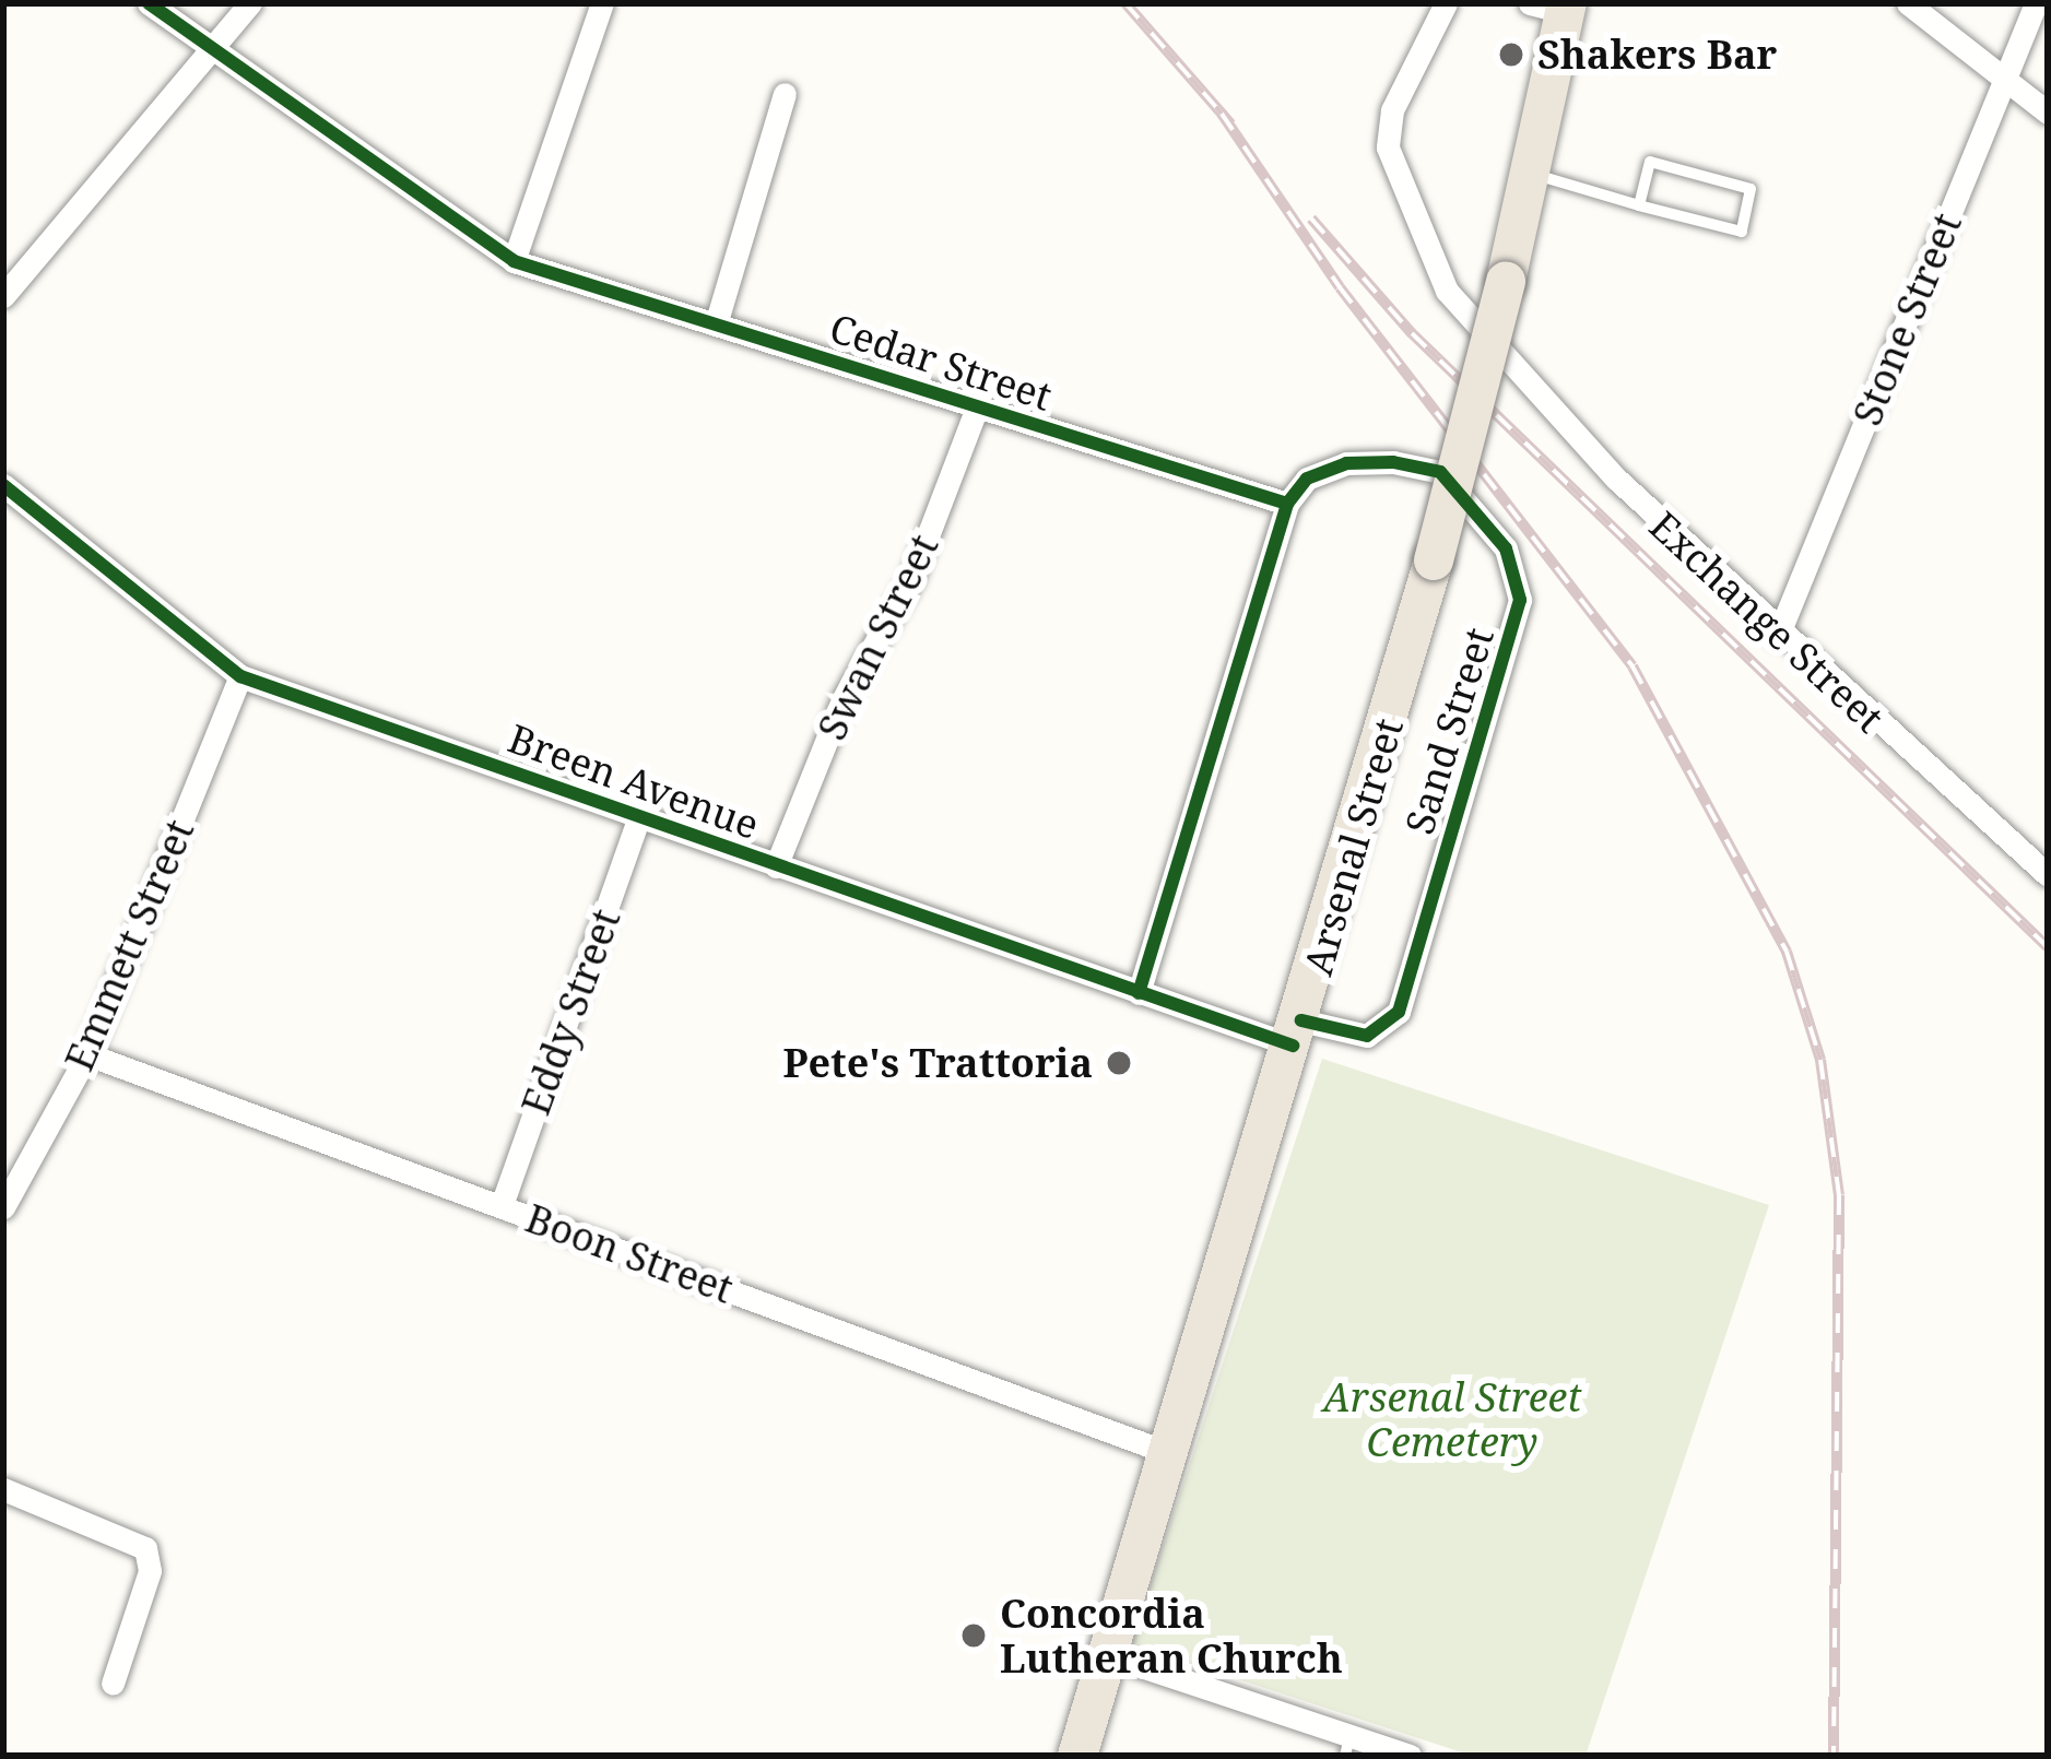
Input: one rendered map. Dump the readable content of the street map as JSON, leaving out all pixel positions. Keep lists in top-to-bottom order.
{
  "streets": {
    "highway": ["Arsenal Street"],
    "street": [
      "Stone Street",
      "Cedar Street",
      "Exchange Street",
      "Swan Street",
      "Sand Street",
      "Breen Avenue",
      "Emmett Street",
      "Eddy Street",
      "Boon Street"
    ]
  },
  "crossings": [
    ["Stone Street", "Exchange Street"],
    ["Cedar Street", "Swan Street"],
    ["Cedar Street", "Sand Street"],
    ["Swan Street", "Breen Avenue"],
    ["Sand Street", "Breen Avenue"],
    ["Sand Street", "Arsenal Street"],
    ["Breen Avenue", "Arsenal Street"],
    ["Breen Avenue", "Emmett Street"],
    ["Breen Avenue", "Eddy Street"],
    ["Arsenal Street", "Boon Street"],
    ["Emmett Street", "Boon Street"],
    ["Eddy Street", "Boon Street"]
  ],
  "parks": ["Arsenal Street Cemetery"],
  "places": ["Shakers Bar", "Pete's Trattoria", "Concordia Lutheran Church"]
}
